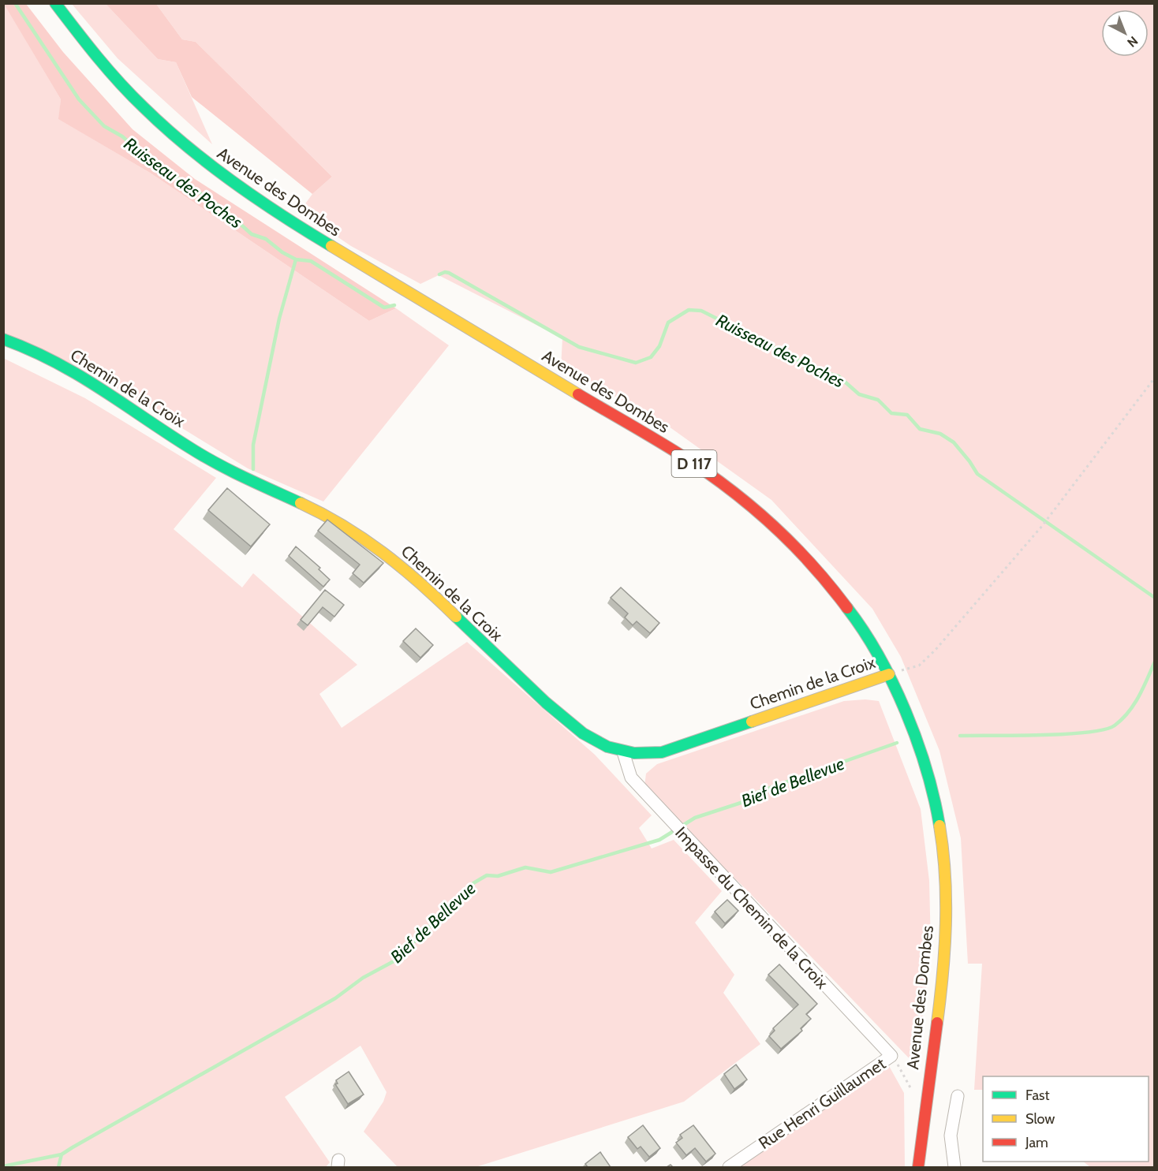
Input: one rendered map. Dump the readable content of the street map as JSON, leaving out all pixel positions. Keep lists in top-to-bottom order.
{
  "streets": {
    "main road": ["Avenue des Dombes", "Chemin de la Croix", "D 117"],
    "street": ["Impasse du Chemin de la Croix", "Rue Henri Guillaumet"]
  },
  "crossings": [
    ["Avenue des Dombes", "Chemin de la Croix"],
    ["Chemin de la Croix", "Impasse du Chemin de la Croix"],
    ["Impasse du Chemin de la Croix", "Rue Henri Guillaumet"]
  ],
  "water": ["Ruisseau des Poches", "Bief de Bellevue"],
  "legend": ["Fast", "Slow", "Jam"],
  "north": "bottom right"
}
